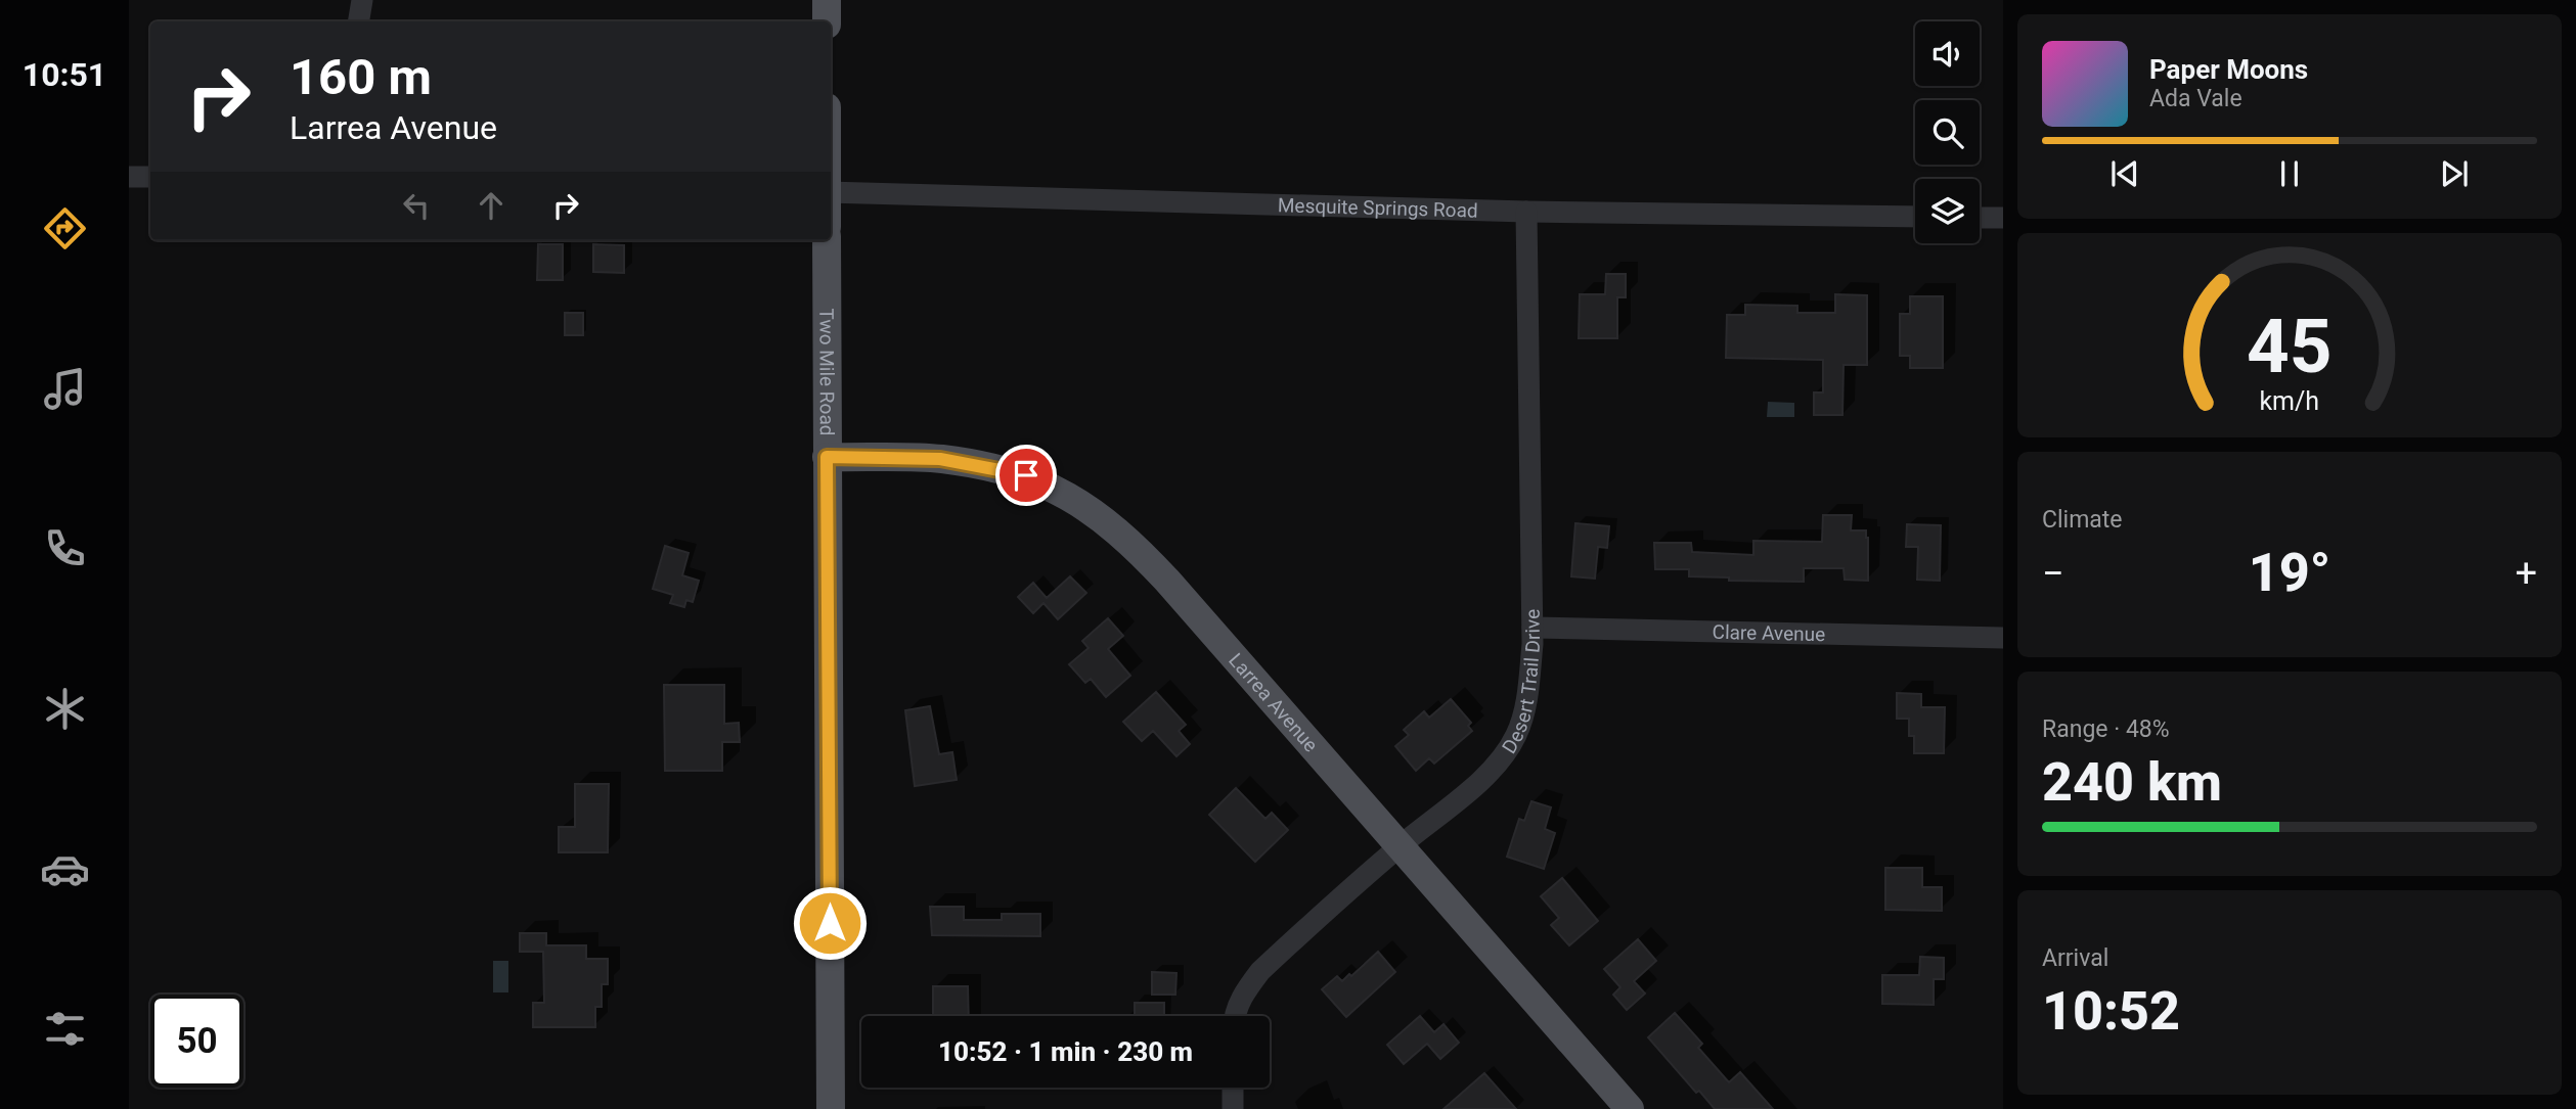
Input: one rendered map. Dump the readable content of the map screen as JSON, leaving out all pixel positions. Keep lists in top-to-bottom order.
{
  "streets": {
    "main road": ["Two Mile Road", "Larrea Avenue"],
    "street": ["Mesquite Springs Road", "Clare Avenue", "Desert Trail Drive"]
  },
  "crossings": [
    ["Mesquite Springs Road", "Desert Trail Drive"],
    ["Two Mile Road", "Larrea Avenue"],
    ["Clare Avenue", "Desert Trail Drive"],
    ["Desert Trail Drive", "Larrea Avenue"]
  ],
  "page": {
    "tabs": "10:51",
    "turn": ["160 m", "Larrea Avenue"],
    "song": ["Paper Moons", "Ada Vale"],
    "tile": [
      "Climate",
      ["Range · 48%", "240 km"],
      ["Arrival", "10:52"]
    ],
    "heat": ["−", "19°", "+"],
    "limit": "50",
    "trip": "10:52 · 1 min · 230 m",
    "gauge": ["45", "km/h"]
  }
}
